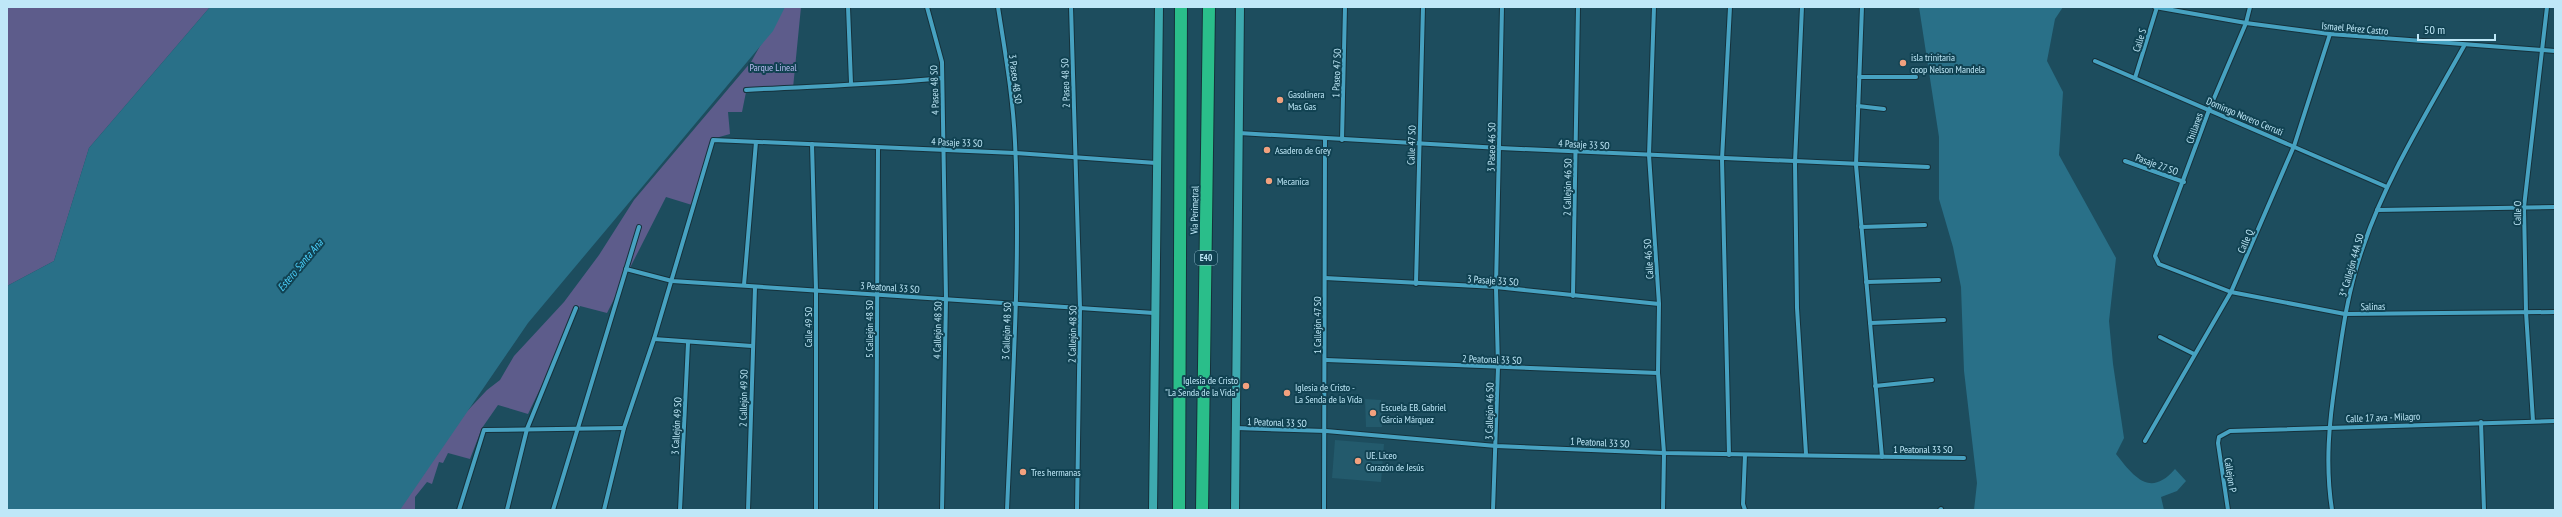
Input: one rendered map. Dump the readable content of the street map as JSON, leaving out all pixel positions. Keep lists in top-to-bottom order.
{
  "streets": {
    "highway": ["Vía Perimetral", "E40"],
    "street": [
      "Ismael Pérez Castro",
      "Calle S",
      "1 Paseo 47 SO",
      "3 Paseo 48 SO",
      "2 Paseo 48 SO",
      "4 Paseo 48 SO",
      "Domingo Norero Cerruti",
      "Chillanes",
      "4 Pasaje 33 SO",
      "Calle 47 SO",
      "3 Paseo 46 SO",
      "Pasaje 27 SO",
      "2 Callejón 46 SO",
      "Calle O",
      "Calle Q",
      "Calle 46 SO",
      "3° Callejón 44A SO",
      "3 Pasaje 33 SO",
      "3 Peatonal 33 SO",
      "Salinas",
      "1 Callejón 47 SO",
      "Calle 49 SO",
      "5 Callejón 48 SO",
      "4 Callejón 48 SO",
      "3 Callejón 48 SO",
      "2 Callejón 48 SO",
      "2 Peatonal 33 SO",
      "2 Callejón 49 SO",
      "3 Callejón 46 SO",
      "Calle 17 ava - Milagro",
      "1 Peatonal 33 SO",
      "3 Callejón 49 SO",
      "Callejon P"
    ]
  },
  "crossings": [
    ["Ismael Pérez Castro", "Calle S"],
    ["Ismael Pérez Castro", "Chillanes"],
    ["Ismael Pérez Castro", "Calle O"],
    ["Ismael Pérez Castro", "Calle Q"],
    ["Ismael Pérez Castro", "3° Callejón 44A SO"],
    ["Calle S", "Domingo Norero Cerruti"],
    ["1 Paseo 47 SO", "4 Pasaje 33 SO"],
    ["3 Paseo 48 SO", "4 Pasaje 33 SO"],
    ["3 Paseo 48 SO", "3 Callejón 48 SO"],
    ["2 Paseo 48 SO", "4 Pasaje 33 SO"],
    ["2 Paseo 48 SO", "2 Callejón 48 SO"],
    ["4 Paseo 48 SO", "4 Pasaje 33 SO"],
    ["4 Paseo 48 SO", "4 Callejón 48 SO"],
    ["Domingo Norero Cerruti", "Chillanes"],
    ["Domingo Norero Cerruti", "Calle Q"],
    ["Domingo Norero Cerruti", "3° Callejón 44A SO"],
    ["Chillanes", "Pasaje 27 SO"],
    ["Chillanes", "Salinas"],
    ["4 Pasaje 33 SO", "Calle 47 SO"],
    ["4 Pasaje 33 SO", "3 Paseo 46 SO"],
    ["4 Pasaje 33 SO", "2 Callejón 46 SO"],
    ["4 Pasaje 33 SO", "Calle 46 SO"],
    ["4 Pasaje 33 SO", "3 Peatonal 33 SO"],
    ["4 Pasaje 33 SO", "1 Callejón 47 SO"],
    ["4 Pasaje 33 SO", "Calle 49 SO"],
    ["4 Pasaje 33 SO", "5 Callejón 48 SO"],
    ["4 Pasaje 33 SO", "4 Callejón 48 SO"],
    ["4 Pasaje 33 SO", "3 Callejón 48 SO"],
    ["4 Pasaje 33 SO", "2 Callejón 48 SO"],
    ["Calle 47 SO", "3 Pasaje 33 SO"],
    ["3 Paseo 46 SO", "3 Pasaje 33 SO"],
    ["3 Paseo 46 SO", "3 Callejón 46 SO"],
    ["2 Callejón 46 SO", "3 Pasaje 33 SO"],
    ["Calle O", "Salinas"],
    ["Calle O", "Calle 17 ava - Milagro"],
    ["Calle Q", "Salinas"],
    ["Calle 46 SO", "3 Pasaje 33 SO"],
    ["Calle 46 SO", "2 Peatonal 33 SO"],
    ["Calle 46 SO", "1 Peatonal 33 SO"],
    ["3° Callejón 44A SO", "Salinas"],
    ["3° Callejón 44A SO", "Calle 17 ava - Milagro"],
    ["3 Pasaje 33 SO", "1 Callejón 47 SO"],
    ["3 Pasaje 33 SO", "3 Callejón 46 SO"],
    ["3 Peatonal 33 SO", "Calle 49 SO"],
    ["3 Peatonal 33 SO", "5 Callejón 48 SO"],
    ["3 Peatonal 33 SO", "4 Callejón 48 SO"],
    ["3 Peatonal 33 SO", "3 Callejón 48 SO"],
    ["3 Peatonal 33 SO", "2 Callejón 48 SO"],
    ["3 Peatonal 33 SO", "2 Callejón 49 SO"],
    ["1 Callejón 47 SO", "2 Peatonal 33 SO"],
    ["1 Callejón 47 SO", "1 Peatonal 33 SO"],
    ["2 Peatonal 33 SO", "3 Callejón 46 SO"],
    ["3 Callejón 46 SO", "1 Peatonal 33 SO"],
    ["Calle 17 ava - Milagro", "Callejon P"]
  ],
  "water": ["Estero Santa Ana"],
  "parks": ["Parque Lineal"],
  "places": [
    "isla trinitaria coop Nelson Mandela",
    "Gasolinera Mas Gas",
    "Asadero de Grey",
    "Mecanica",
    "Iglesia de Cristo \"La Senda de la Vida\"",
    "Iglesia de Cristo - La Senda de la Vida",
    "Escuela EB. Gabriel Gárcia Márquez",
    "UE. Liceo Corazón de Jesús",
    "Tres hermanas"
  ],
  "scale_bar": "50 m"
}
